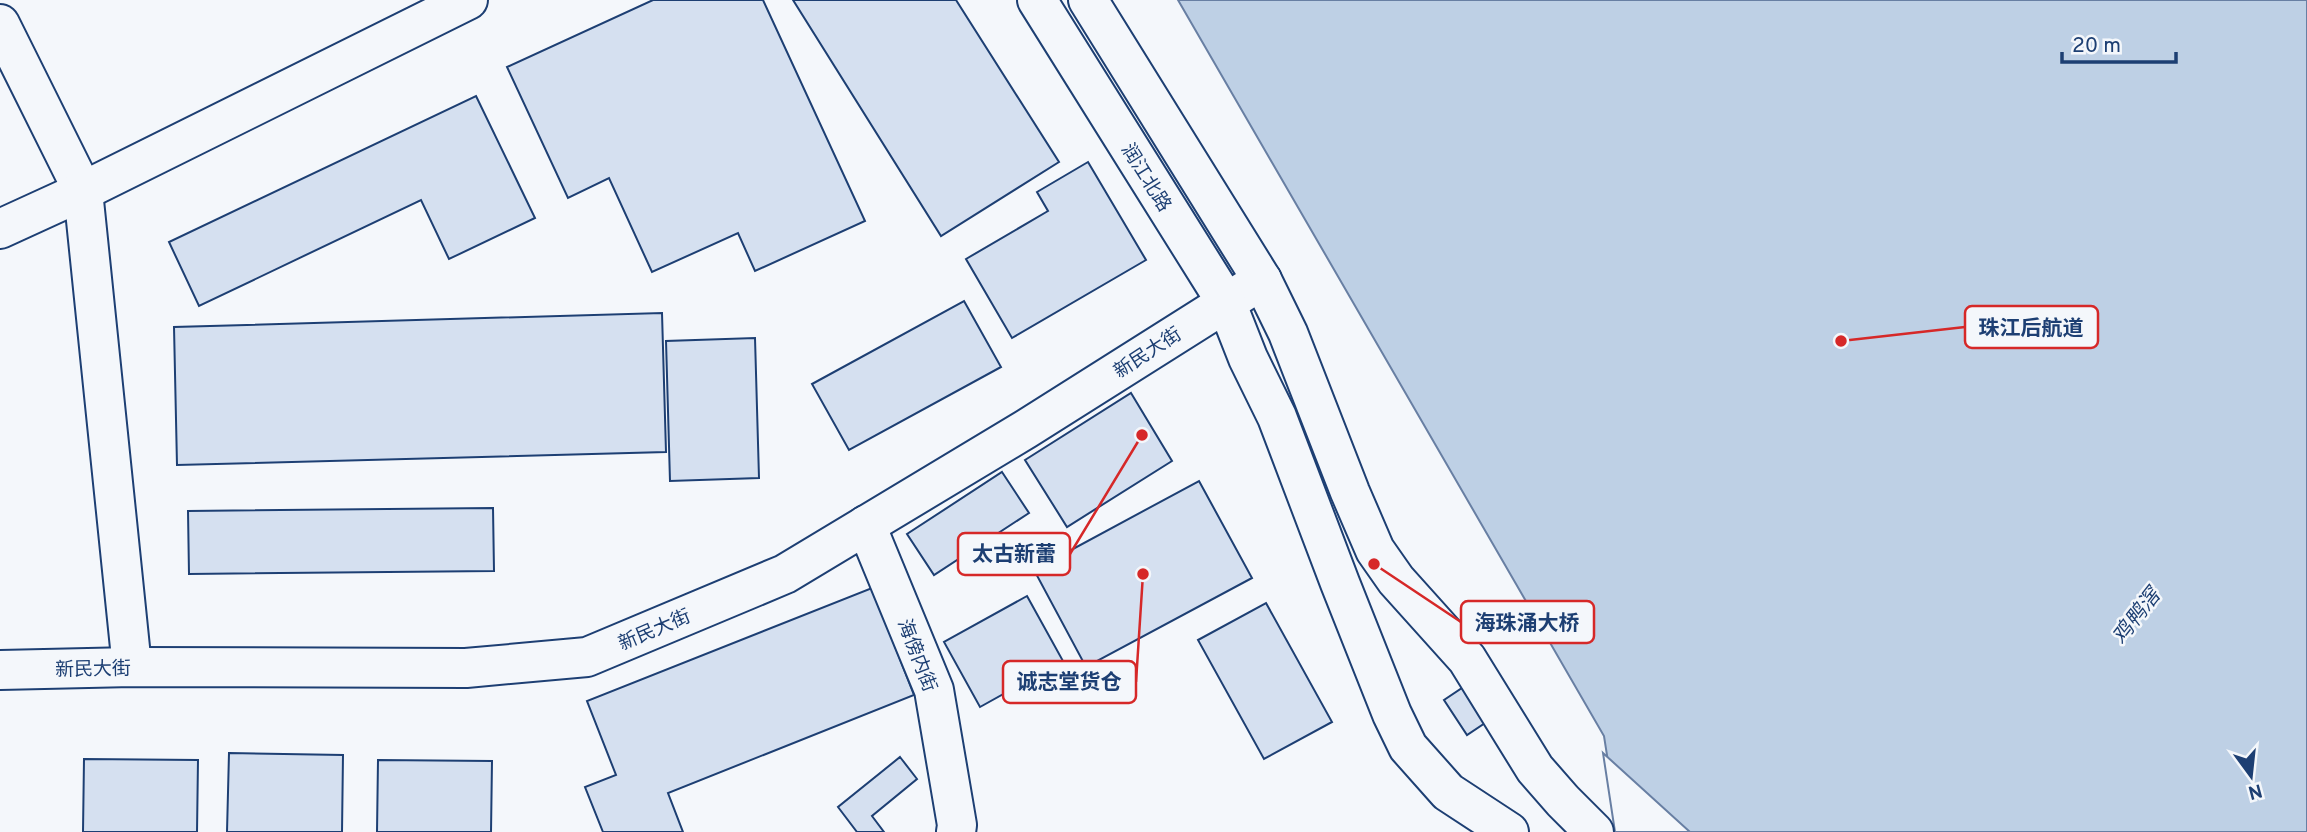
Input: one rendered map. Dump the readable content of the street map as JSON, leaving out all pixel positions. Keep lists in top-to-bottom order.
{
  "streets": {
    "street": ["润江北路", "新民大街", "海傍内街"]
  },
  "crossings": [
    ["润江北路", "新民大街"],
    ["新民大街", "海傍内街"]
  ],
  "water": ["鸡鸭滘"],
  "places": [
    "珠江后航道",
    "太古新蕾",
    "海珠涌大桥",
    "诚志堂货仓"
  ],
  "scale_bar": "20 m",
  "north": "bottom"
}
